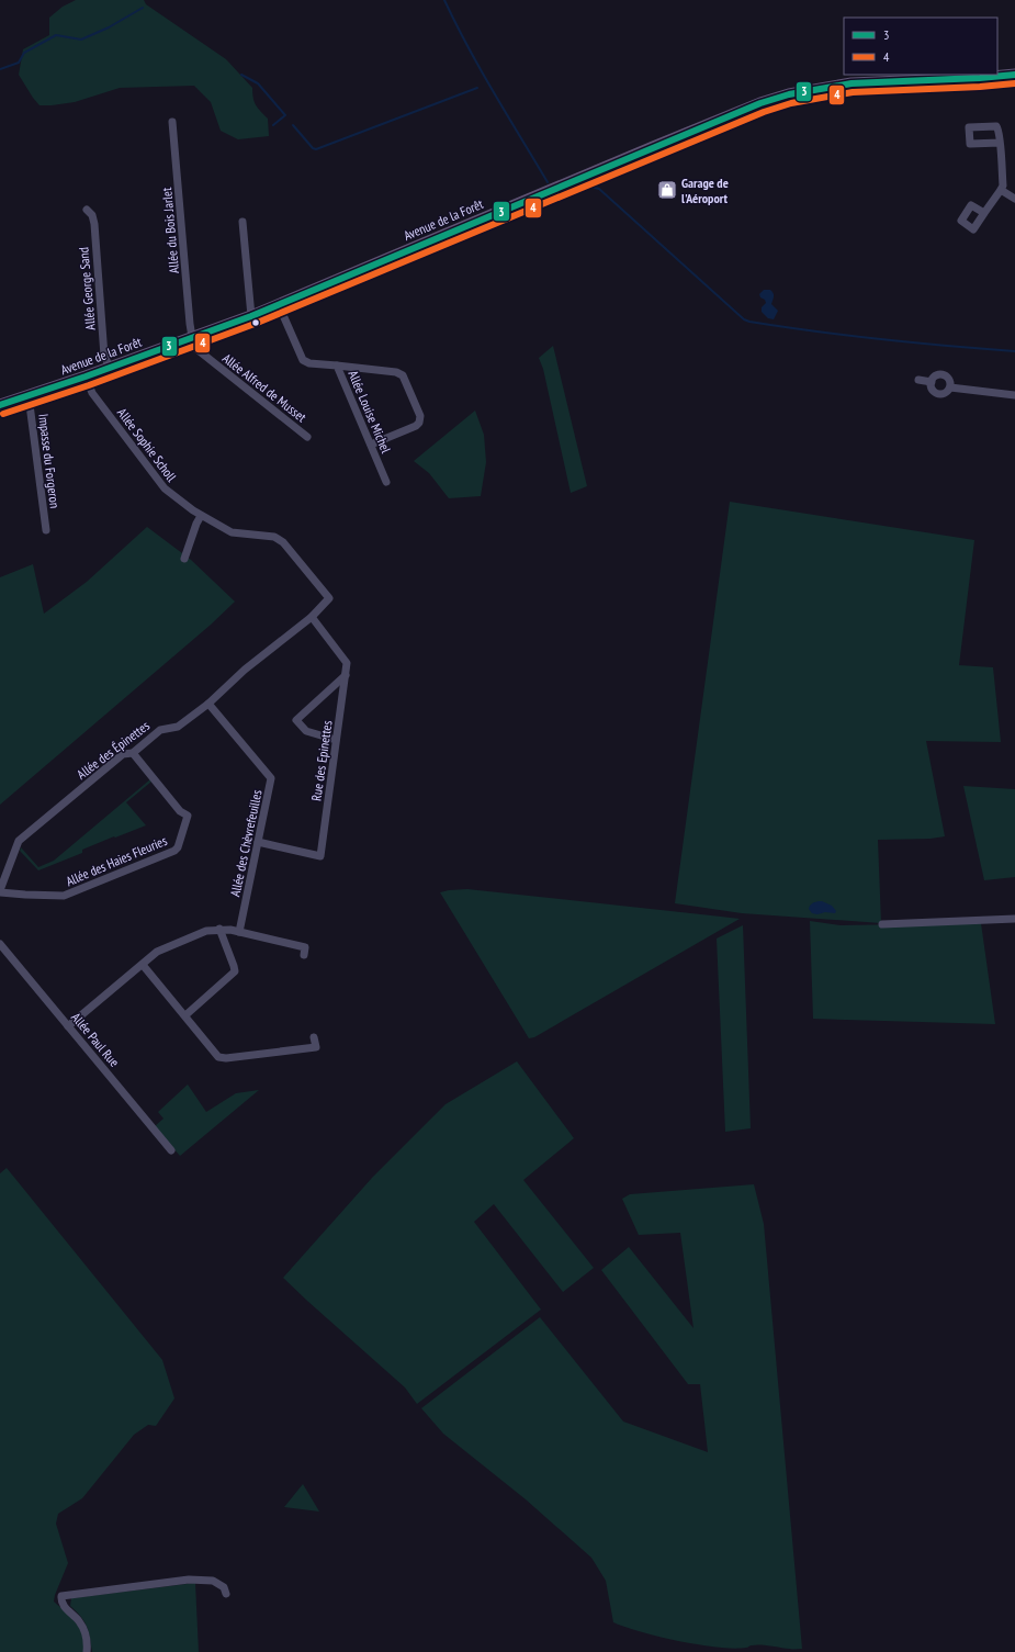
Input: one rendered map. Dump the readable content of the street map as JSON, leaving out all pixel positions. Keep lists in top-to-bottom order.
{
  "streets": {
    "main road": ["Avenue de la Forêt"],
    "street": [
      "Allée du Bois Jarlet",
      "Allée George Sand",
      "Allée Alfred de Musset",
      "Allée Louise Michel",
      "Allée Sophie Scholl",
      "Impasse du Forgeron",
      "Allée des Épinettes",
      "Rue des Epinettes",
      "Allée des Chèvrefeuilles",
      "Allée des Haies Fleuries",
      "Allée Paul Rue"
    ]
  },
  "crossings": [
    ["Avenue de la Forêt", "Allée du Bois Jarlet"],
    ["Avenue de la Forêt", "Allée George Sand"],
    ["Avenue de la Forêt", "Allée Alfred de Musset"],
    ["Avenue de la Forêt", "Allée Louise Michel"],
    ["Avenue de la Forêt", "Allée Sophie Scholl"],
    ["Avenue de la Forêt", "Impasse du Forgeron"],
    ["Allée du Bois Jarlet", "Allée Alfred de Musset"],
    ["Allée Sophie Scholl", "Allée des Épinettes"],
    ["Allée Sophie Scholl", "Rue des Epinettes"],
    ["Allée des Épinettes", "Rue des Epinettes"],
    ["Allée des Épinettes", "Allée des Chèvrefeuilles"],
    ["Allée des Épinettes", "Allée des Haies Fleuries"],
    ["Rue des Epinettes", "Allée des Chèvrefeuilles"]
  ],
  "places": {
    "shop": ["Garage de l'Aéroport"]
  },
  "lines": ["transit line 3", "transit line 4"],
  "legend": ["3", "4"]
}
